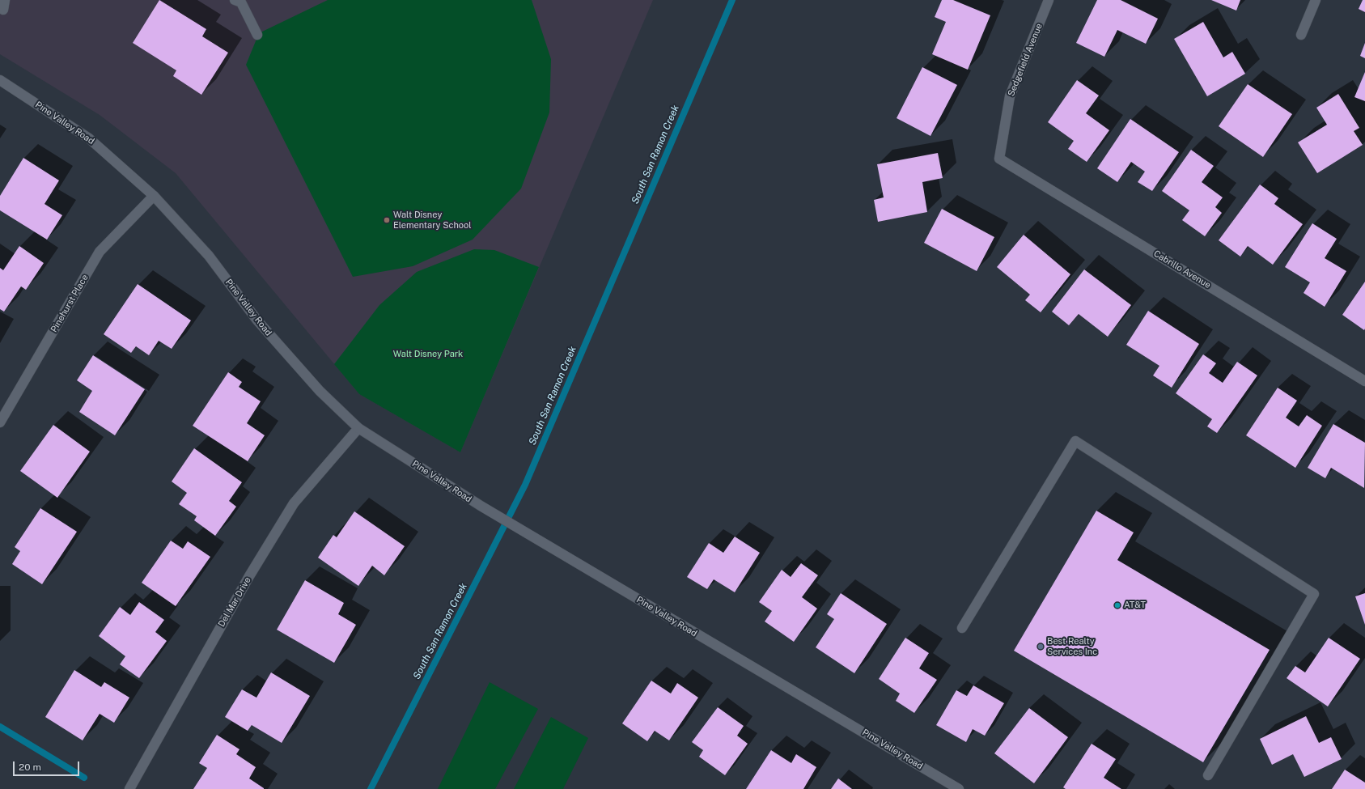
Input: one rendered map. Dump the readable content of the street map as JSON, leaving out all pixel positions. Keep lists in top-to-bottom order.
{
  "streets": {
    "street": [
      "Sedgefield Avenue",
      "Pine Valley Road",
      "Cabrillo Avenue",
      "Pinehurst Place",
      "Del Mar Drive"
    ]
  },
  "crossings": [
    ["Sedgefield Avenue", "Cabrillo Avenue"],
    ["Pine Valley Road", "Pinehurst Place"],
    ["Pine Valley Road", "Del Mar Drive"]
  ],
  "water": ["South San Ramon Creek"],
  "parks": ["Walt Disney Park"],
  "places": ["Walt Disney Elementary School", "AT&T", "Best Realty Services Inc"],
  "scale_bar": "20 m"
}
